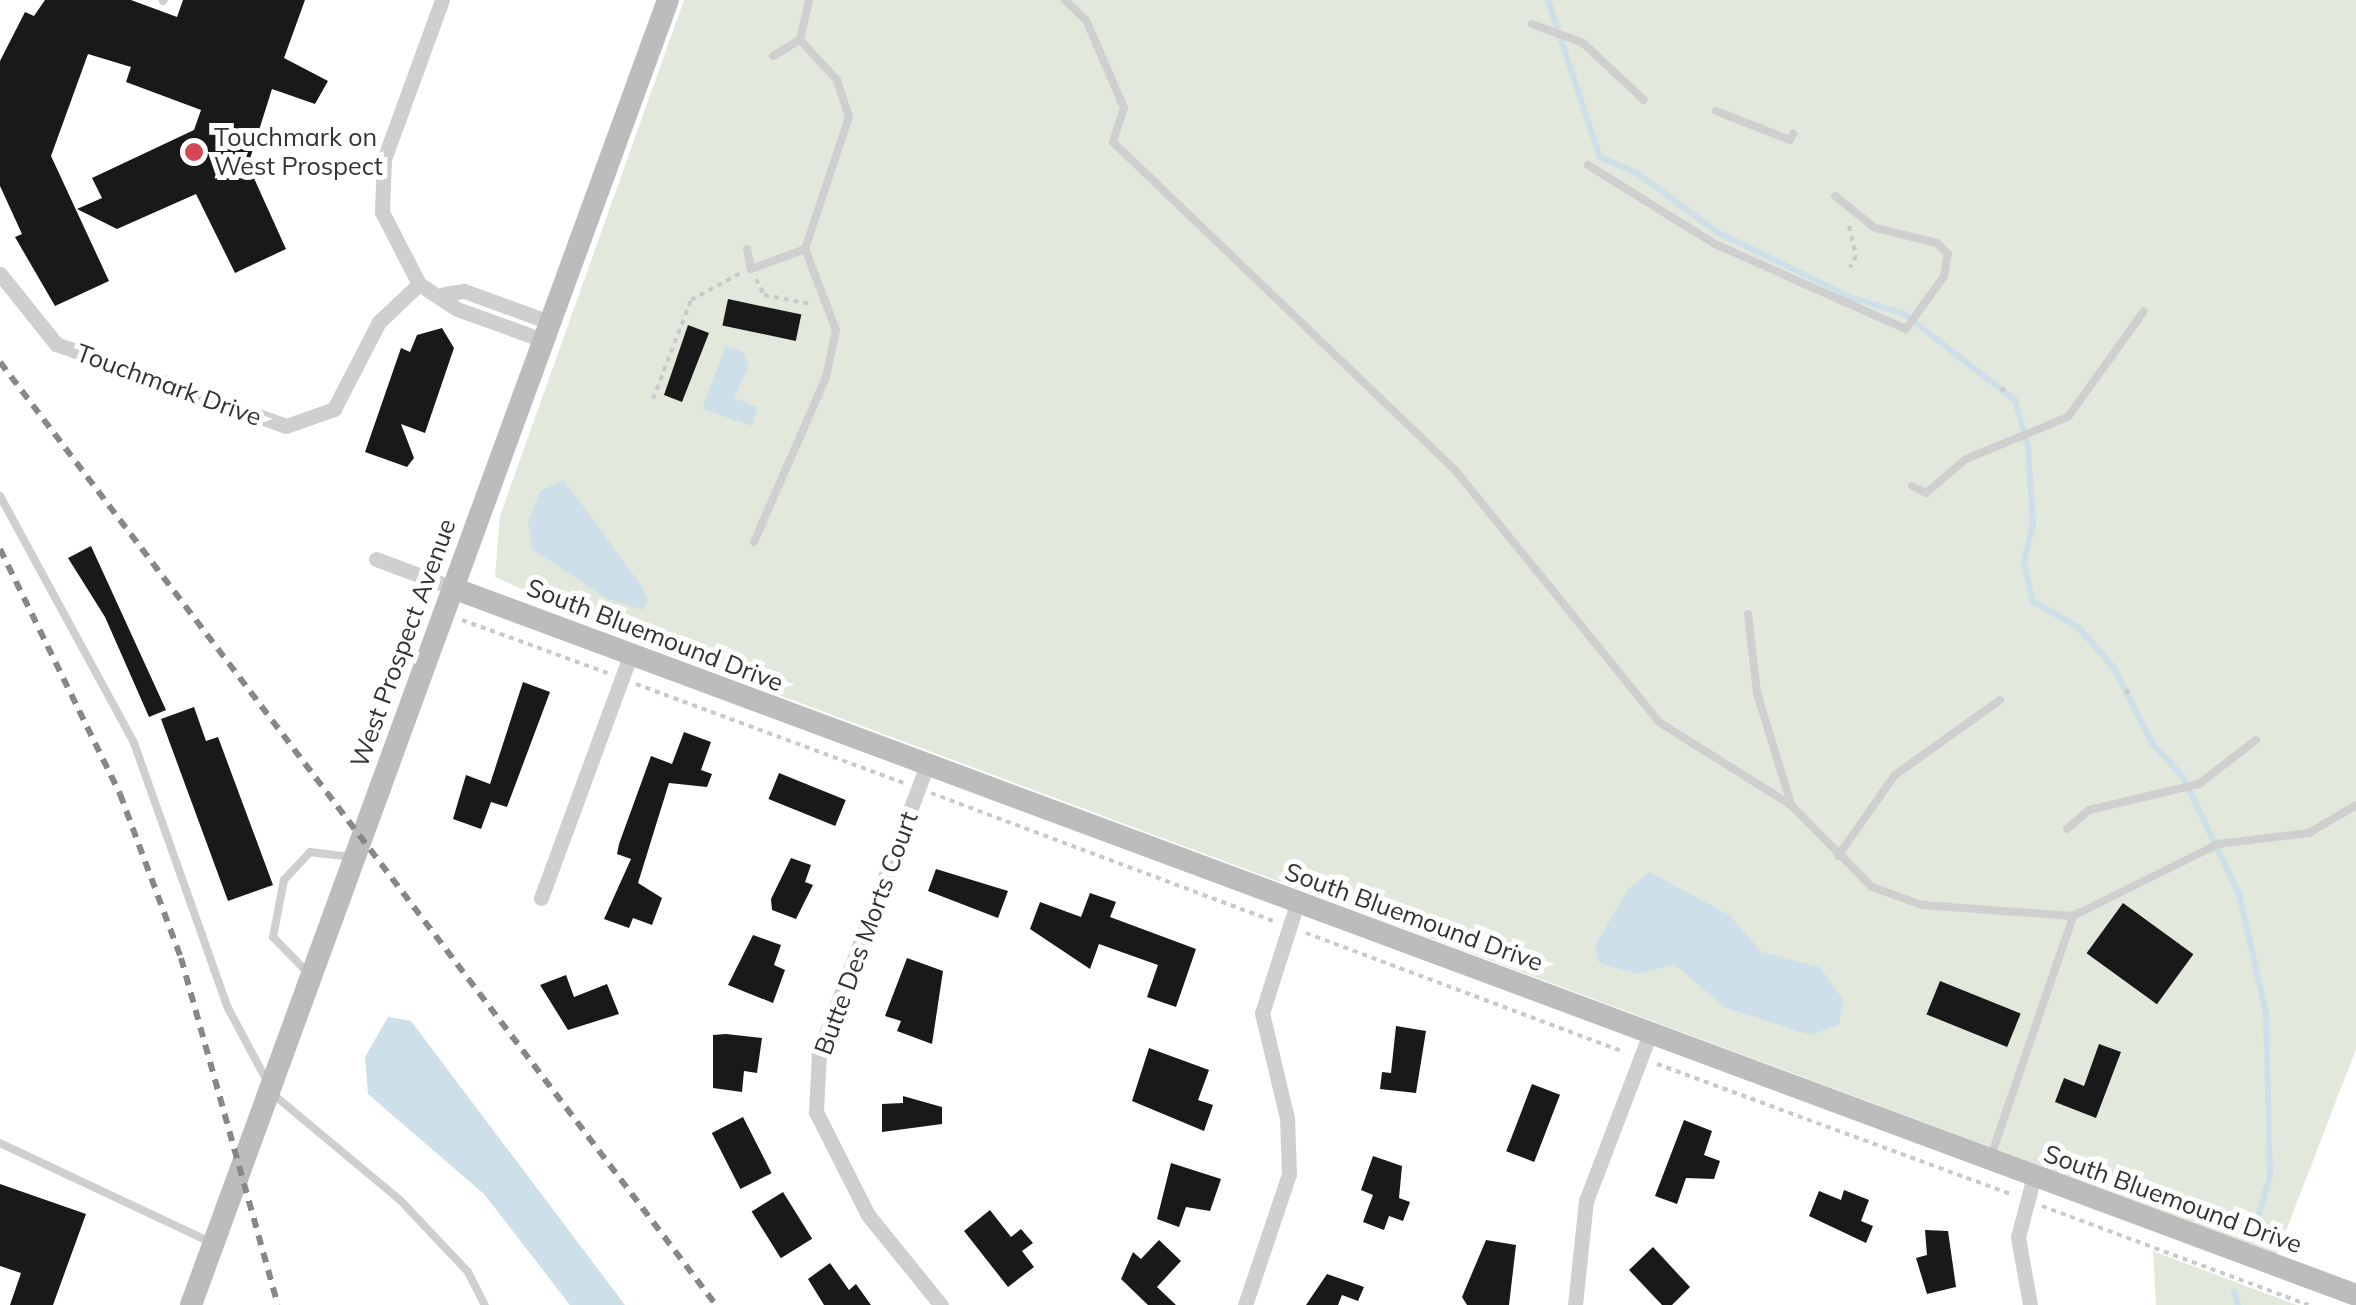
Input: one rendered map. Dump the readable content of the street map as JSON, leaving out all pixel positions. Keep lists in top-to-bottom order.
{
  "streets": {
    "main road": ["South Bluemound Drive", "West Prospect Avenue"],
    "street": ["Touchmark Drive", "Butte Des Morts Court"]
  },
  "crossings": [
    ["South Bluemound Drive", "West Prospect Avenue"],
    ["South Bluemound Drive", "Butte Des Morts Court"]
  ],
  "places": ["Touchmark on West Prospect"]
}
